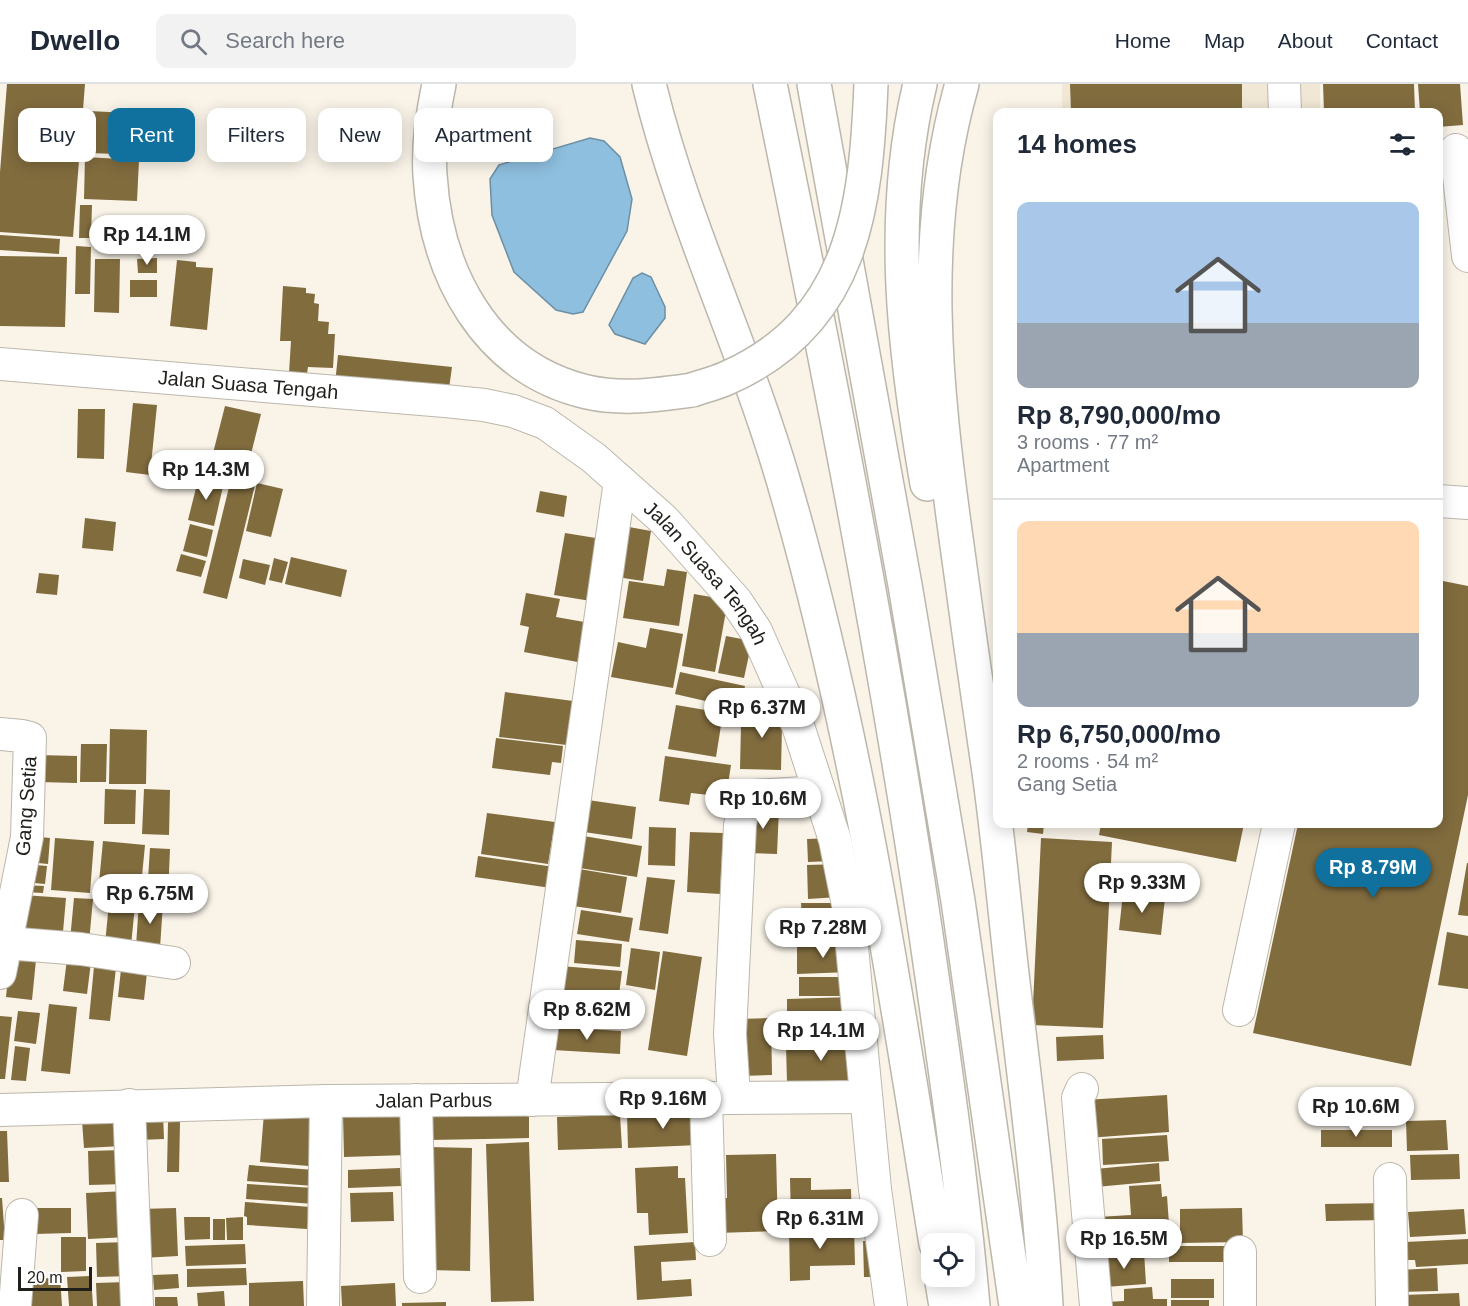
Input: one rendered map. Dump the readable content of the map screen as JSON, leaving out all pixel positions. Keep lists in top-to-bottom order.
{
  "streets": {
    "street": ["Jalan Suasa Tengah", "Gang Setia", "Jalan Parbus"]
  },
  "crossings": [
    ["Jalan Suasa Tengah", "Jalan Parbus"]
  ],
  "scale_bar": "20 m",
  "page": {
    "header": "Dwello",
    "search": "Search here",
    "nav": [
      "Home",
      "Map",
      "About",
      "Contact"
    ],
    "chip": [
      "Buy",
      "Rent",
      "Filters",
      "New",
      "Apartment"
    ],
    "heading": "14 homes",
    "list": [
      {
        "name": "Rp 8,790,000/mo",
        "note": "3 rooms · 77 m² · Apartment"
      },
      {
        "name": "Rp 6,750,000/mo",
        "note": "2 rooms · 54 m² · Gang Setia"
      }
    ],
    "price": [
      "Rp 14.1M",
      "Rp 14.3M",
      "Rp 6.37M",
      "Rp 10.6M",
      "Rp 8.79M",
      "Rp 9.33M",
      "Rp 6.75M",
      "Rp 7.28M",
      "Rp 8.62M",
      "Rp 14.1M",
      "Rp 9.16M",
      "Rp 10.6M",
      "Rp 6.31M",
      "Rp 16.5M"
    ],
    "scale": "20 m"
  }
}
